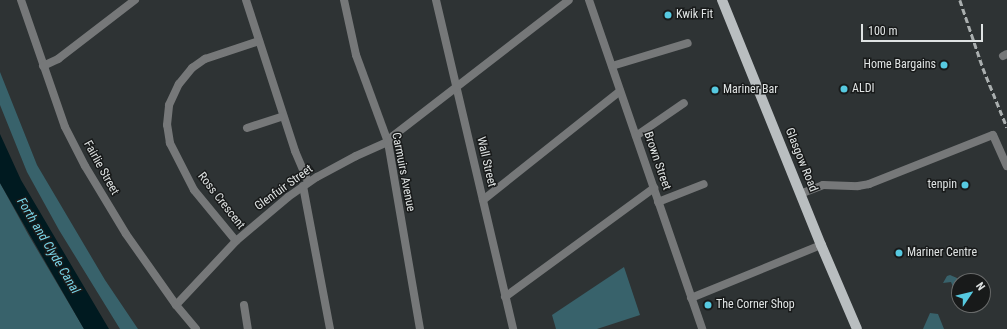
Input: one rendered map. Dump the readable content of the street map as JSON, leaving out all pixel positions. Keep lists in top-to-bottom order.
{
  "streets": {
    "main road": ["Glasgow Road"],
    "street": [
      "Brown Street",
      "Wall Street",
      "Fairlie Street",
      "Carmuirs Avenue",
      "Glenfuir Street",
      "Ross Crescent"
    ]
  },
  "crossings": [
    ["Wall Street", "Glenfuir Street"],
    ["Fairlie Street", "Glenfuir Street"],
    ["Carmuirs Avenue", "Glenfuir Street"],
    ["Glenfuir Street", "Ross Crescent"]
  ],
  "water": ["Forth and Clyde Canal"],
  "places": [
    "Kwik Fit",
    "Home Bargains",
    "ALDI",
    "Mariner Bar",
    "tenpin",
    "Mariner Centre",
    "The Corner Shop"
  ],
  "scale_bar": "100 m",
  "north": "top right"
}
